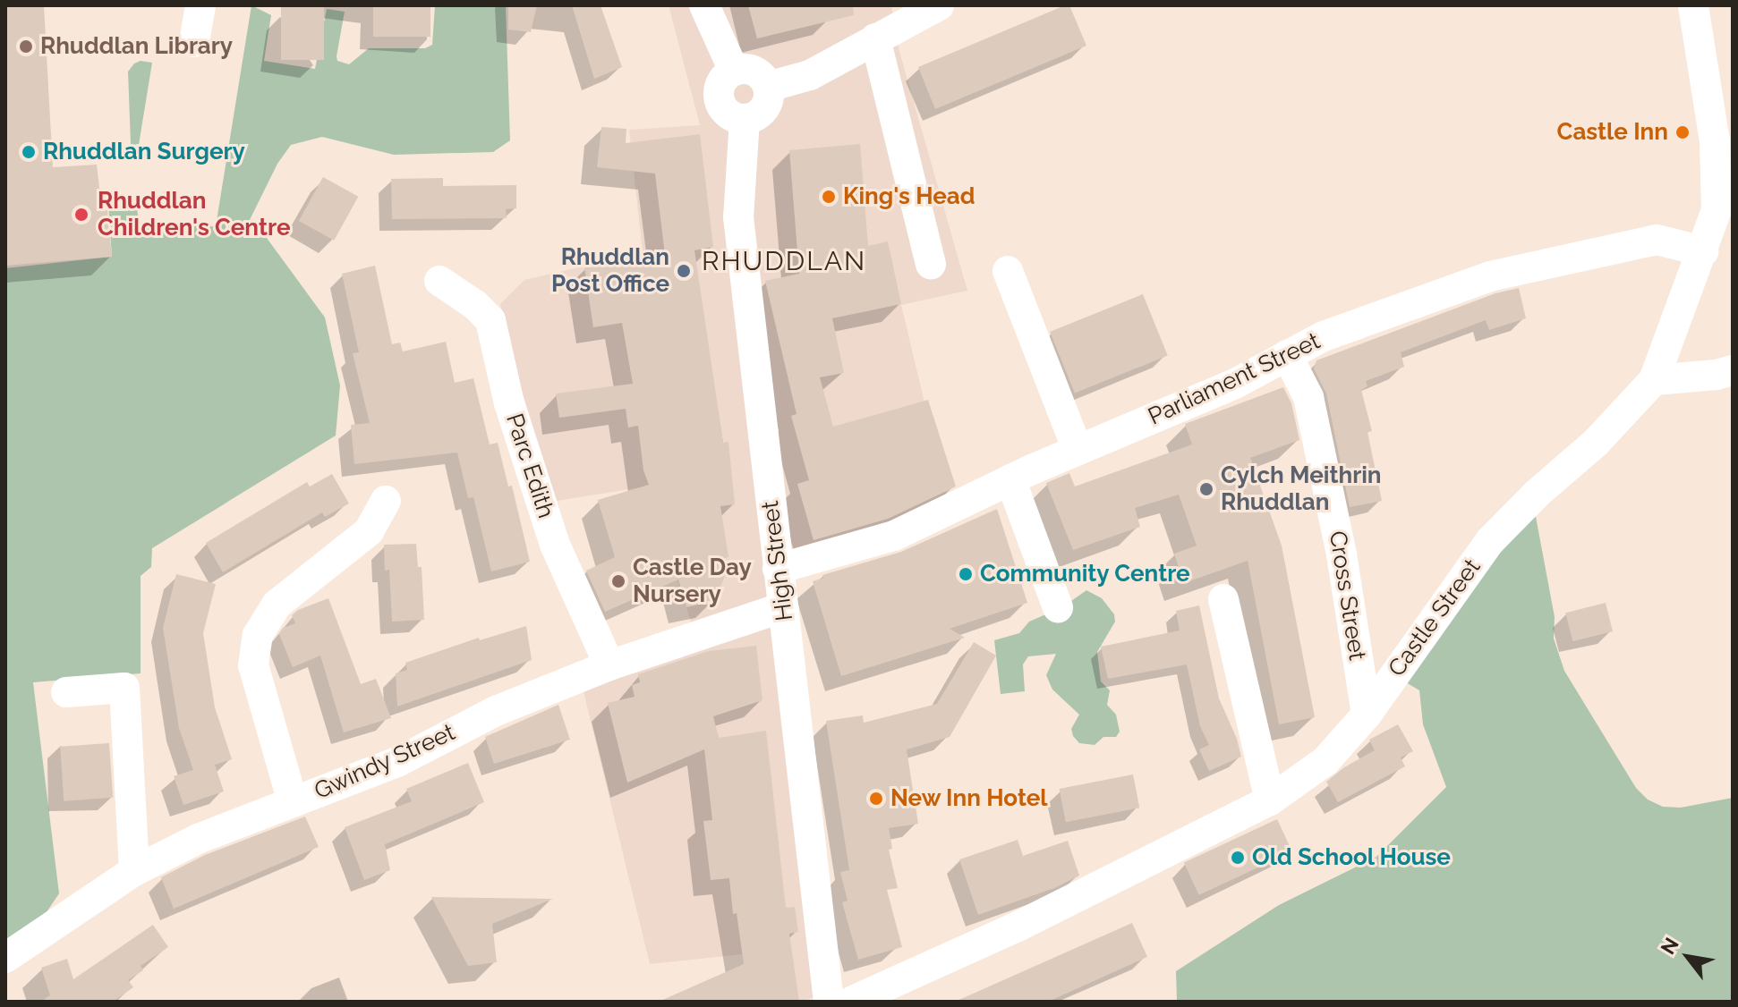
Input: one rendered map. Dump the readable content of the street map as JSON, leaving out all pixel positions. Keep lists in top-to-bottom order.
{
  "streets": {
    "street": [
      "Parliament Street",
      "Parc Edith",
      "High Street",
      "Cross Street",
      "Castle Street",
      "Gwindy Street"
    ]
  },
  "crossings": [
    ["Parliament Street", "High Street"],
    ["Parliament Street", "Cross Street"],
    ["Parliament Street", "Castle Street"],
    ["Parc Edith", "Gwindy Street"],
    ["High Street", "Castle Street"],
    ["High Street", "Gwindy Street"],
    ["Cross Street", "Castle Street"]
  ],
  "districts": ["RHUDDLAN"],
  "places": [
    "Rhuddlan Library",
    "Castle Inn",
    "Rhuddlan Surgery",
    "King's Head",
    "Rhuddlan Children's Centre",
    "Rhuddlan Post Office",
    "Cylch Meithrin Rhuddlan",
    "Community Centre",
    "Castle Day Nursery",
    "New Inn Hotel",
    "Old School House"
  ],
  "north": "top left"
}
